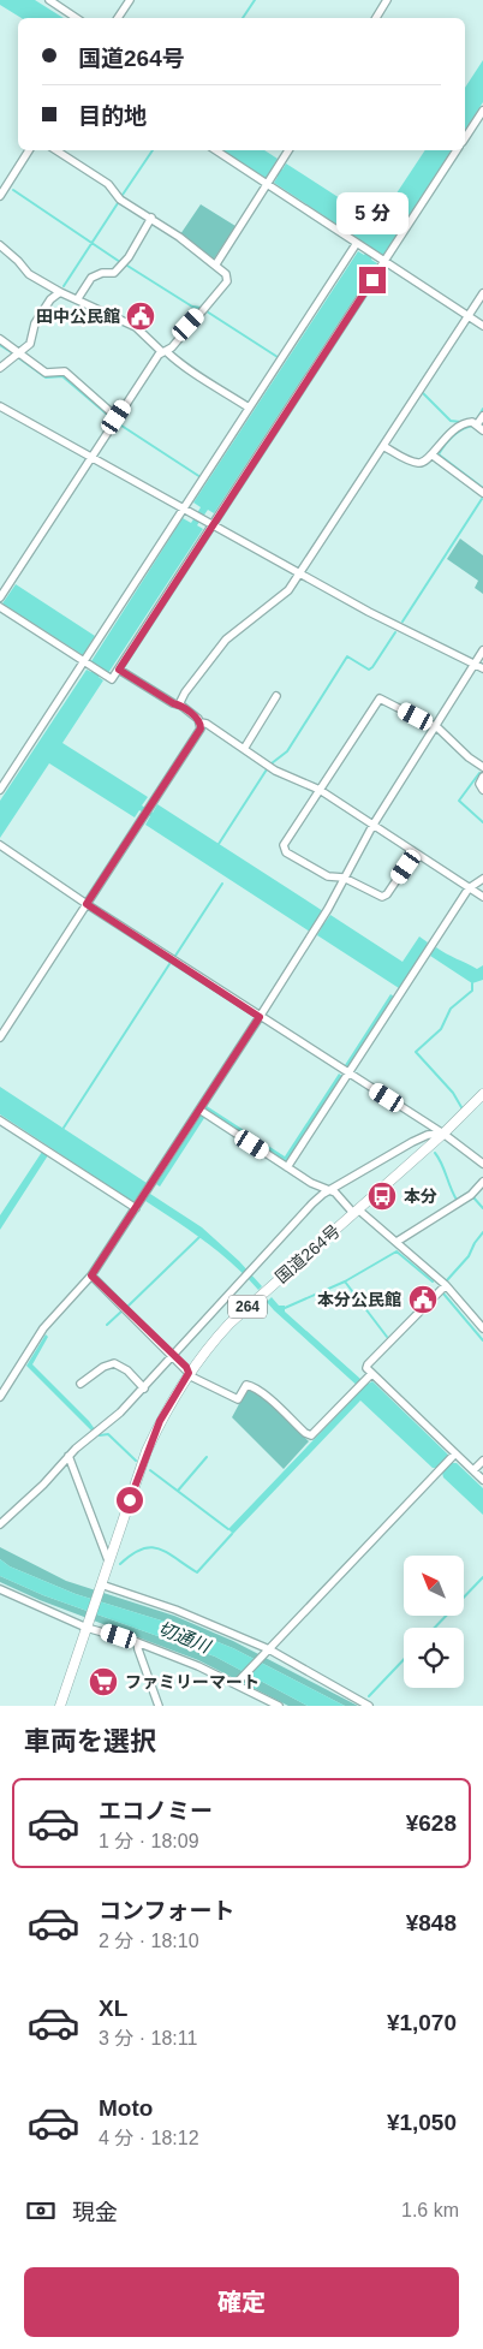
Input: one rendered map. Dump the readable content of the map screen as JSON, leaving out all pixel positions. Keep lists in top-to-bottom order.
{
  "streets": {
    "highway": ["国道264号", "264"]
  },
  "water": ["切通川"],
  "places": {
    "public building": ["田中公民館", "本分公民館"],
    "bus stop": ["本分"],
    "supermarket": ["ファミリーマート"]
  },
  "north": "top left",
  "page": {
    "banner": ["国道264号", "目的地"],
    "bubble": "5 分",
    "heading": "車両を選択",
    "list": [
      {
        "name": "エコノミー",
        "note": "1 分 · 18:09",
        "value": "¥628"
      },
      {
        "name": "コンフォート",
        "note": "2 分 · 18:10",
        "value": "¥848"
      },
      {
        "name": "XL",
        "note": "3 分 · 18:11",
        "value": "¥1,070"
      },
      {
        "name": "Moto",
        "note": "4 分 · 18:12",
        "value": "¥1,050"
      }
    ],
    "pay": ["現金", "1.6 km"],
    "buttons": "確定"
  }
}
